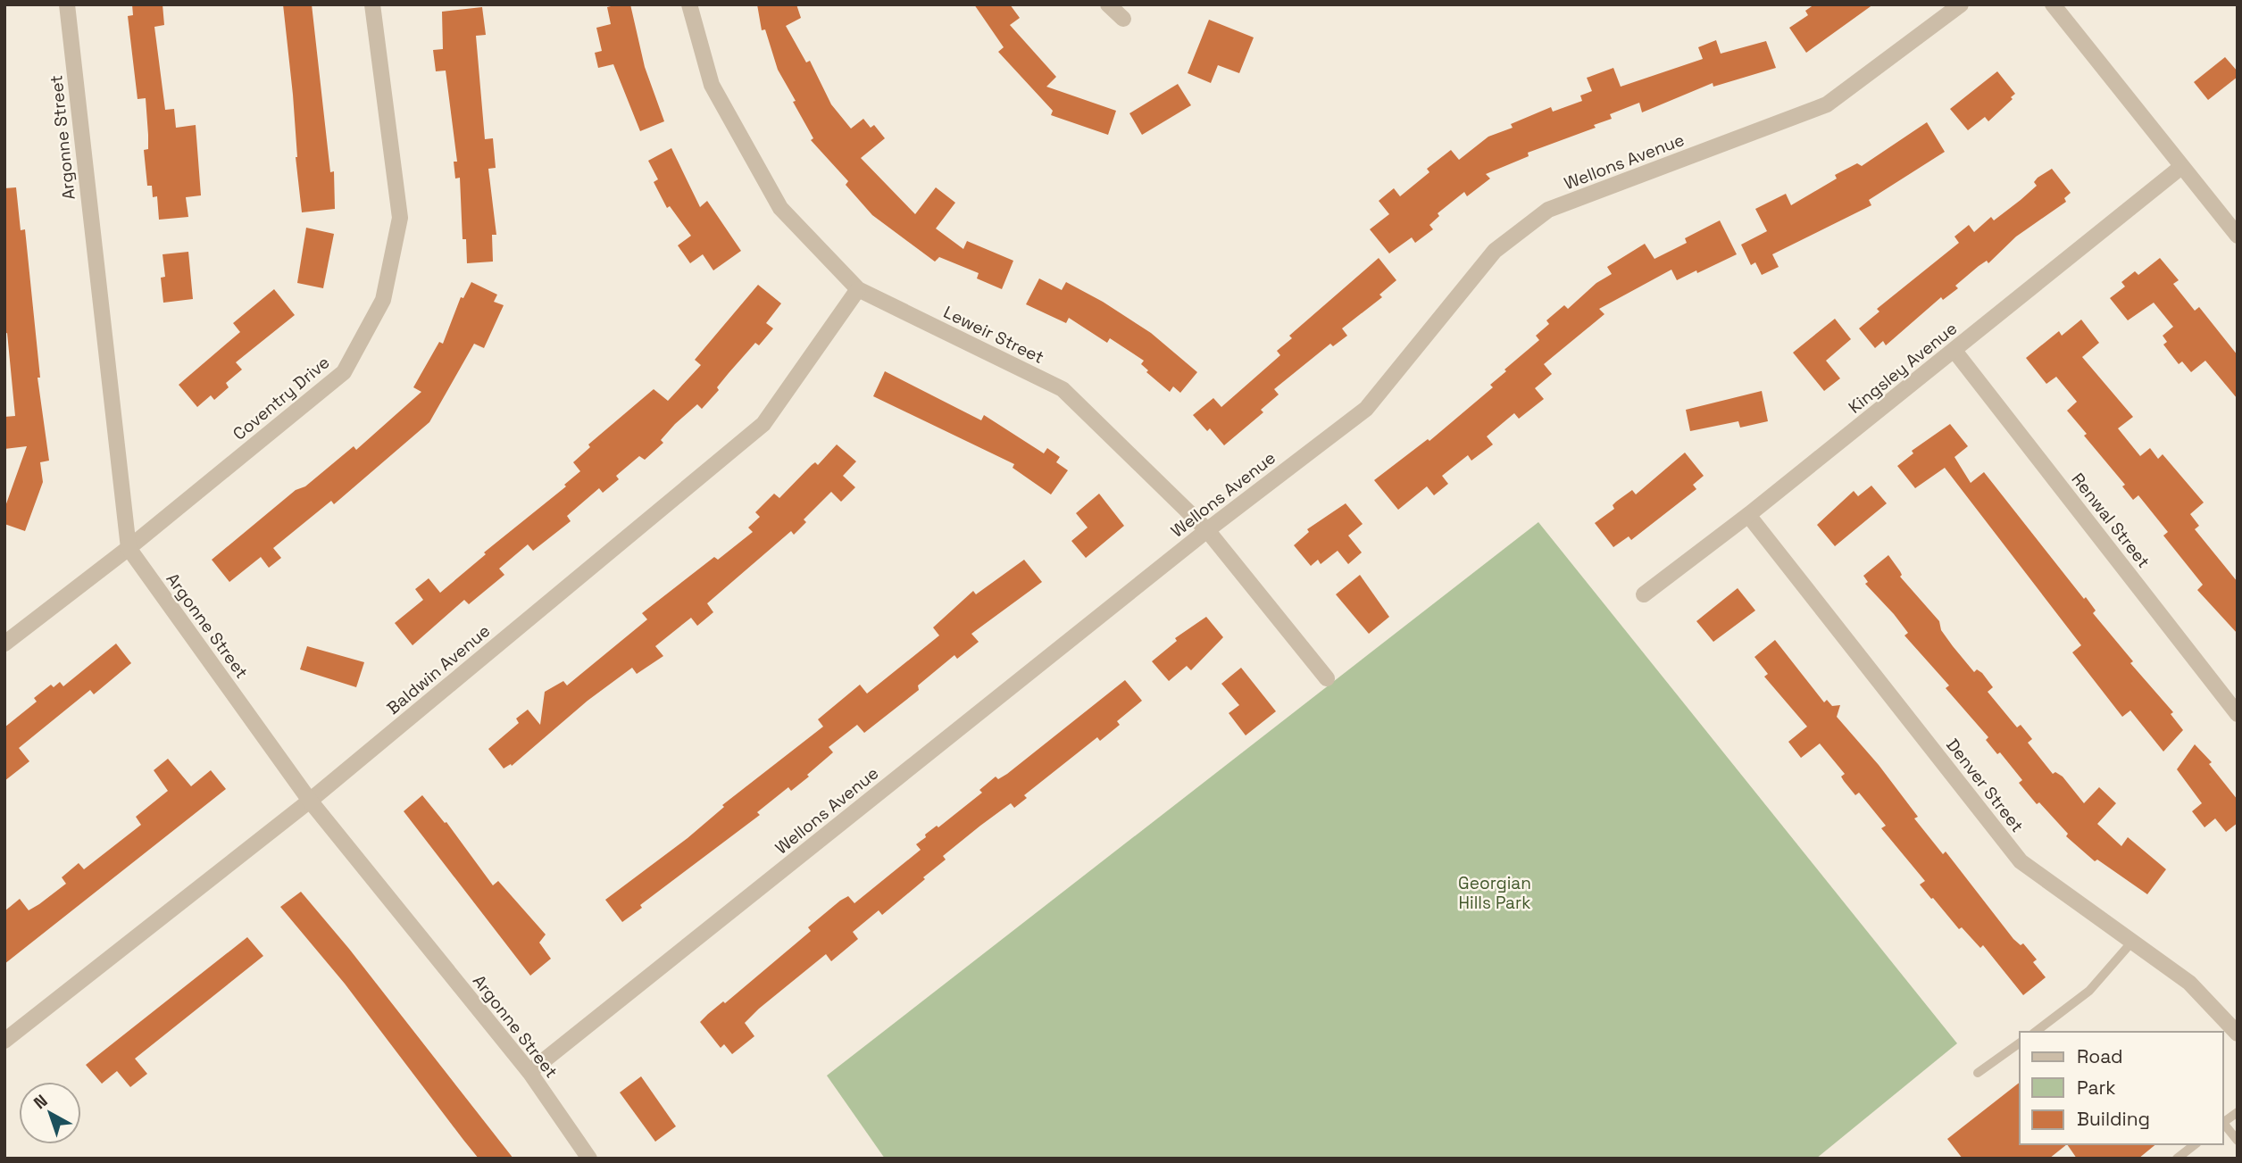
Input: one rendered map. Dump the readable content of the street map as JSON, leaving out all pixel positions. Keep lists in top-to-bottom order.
{
  "streets": {
    "street": [
      "Argonne Street",
      "Wellons Avenue",
      "Leweir Street",
      "Kingsley Avenue",
      "Coventry Drive",
      "Renwal Street",
      "Baldwin Avenue",
      "Denver Street"
    ]
  },
  "crossings": [
    ["Argonne Street", "Wellons Avenue"],
    ["Argonne Street", "Coventry Drive"],
    ["Argonne Street", "Baldwin Avenue"],
    ["Wellons Avenue", "Leweir Street"],
    ["Leweir Street", "Baldwin Avenue"],
    ["Kingsley Avenue", "Renwal Street"],
    ["Kingsley Avenue", "Denver Street"]
  ],
  "parks": ["Georgian Hills Park"],
  "legend": ["Road", "Park", "Building"],
  "north": "top left"
}
